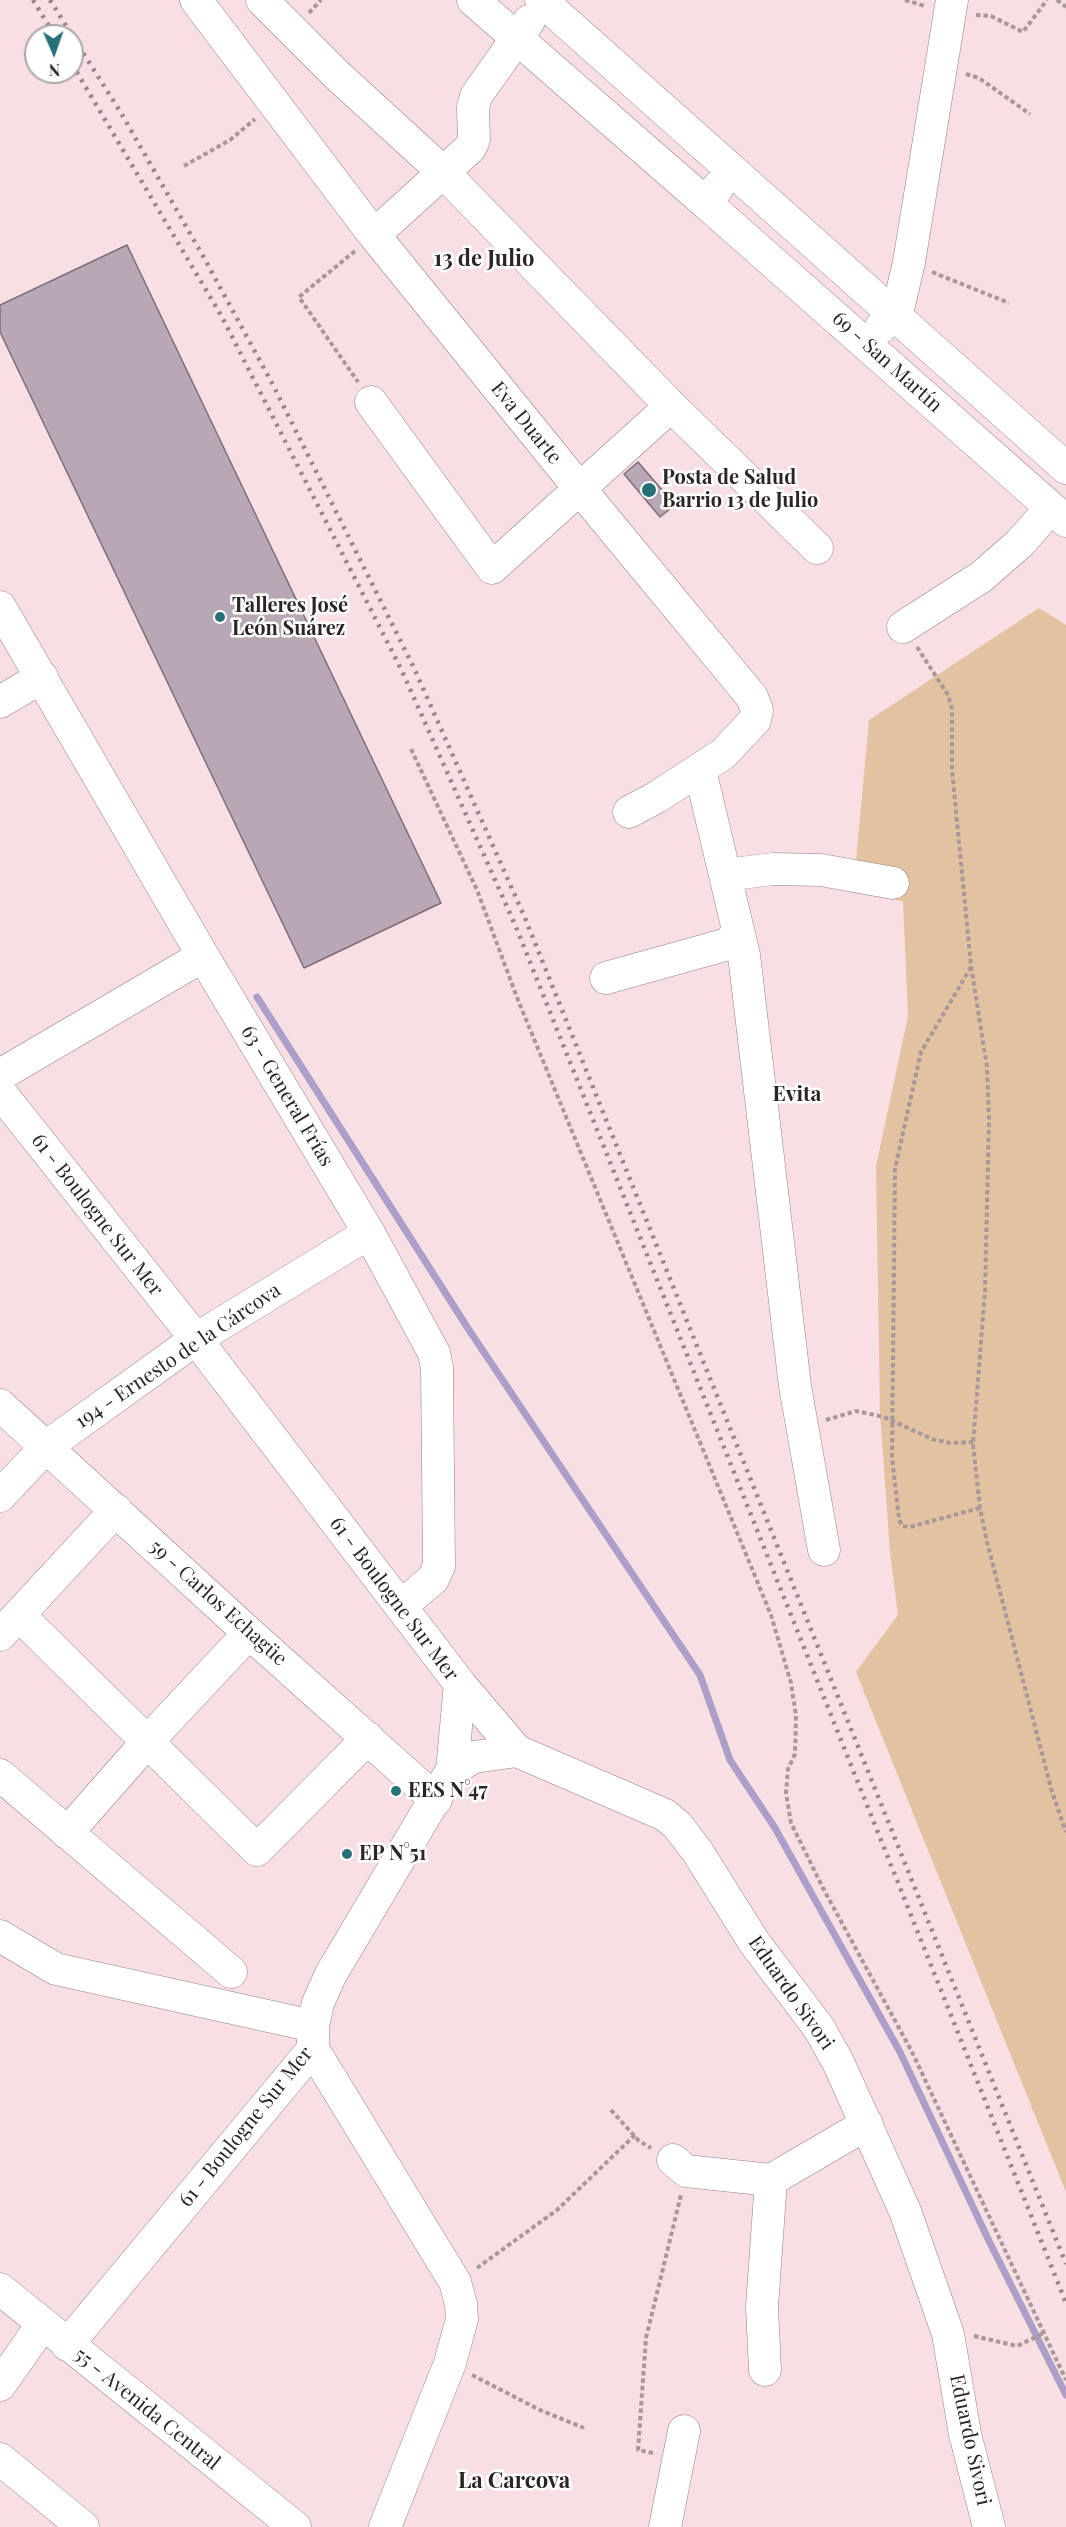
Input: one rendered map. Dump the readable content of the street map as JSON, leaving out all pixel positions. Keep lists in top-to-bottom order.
{
  "streets": {
    "street": [
      "69 - San Martín",
      "Eva Duarte",
      "63 - General Frías",
      "61 - Boulogne Sur Mer",
      "194 - Ernesto de la Cárcova",
      "59 - Carlos Echagüe",
      "Eduardo Sivori",
      "55 - Avenida Central"
    ]
  },
  "crossings": [
    ["63 - General Frías", "61 - Boulogne Sur Mer"],
    ["63 - General Frías", "194 - Ernesto de la Cárcova"],
    ["61 - Boulogne Sur Mer", "194 - Ernesto de la Cárcova"],
    ["61 - Boulogne Sur Mer", "59 - Carlos Echagüe"],
    ["61 - Boulogne Sur Mer", "Eduardo Sivori"],
    ["61 - Boulogne Sur Mer", "55 - Avenida Central"],
    ["194 - Ernesto de la Cárcova", "59 - Carlos Echagüe"]
  ],
  "districts": ["13 de Julio", "Evita", "La Carcova"],
  "places": [
    "Posta de Salud Barrio 13 de Julio",
    "Talleres José León Suárez",
    "EES N°47",
    "EP N°51"
  ],
  "north": "bottom"
}
